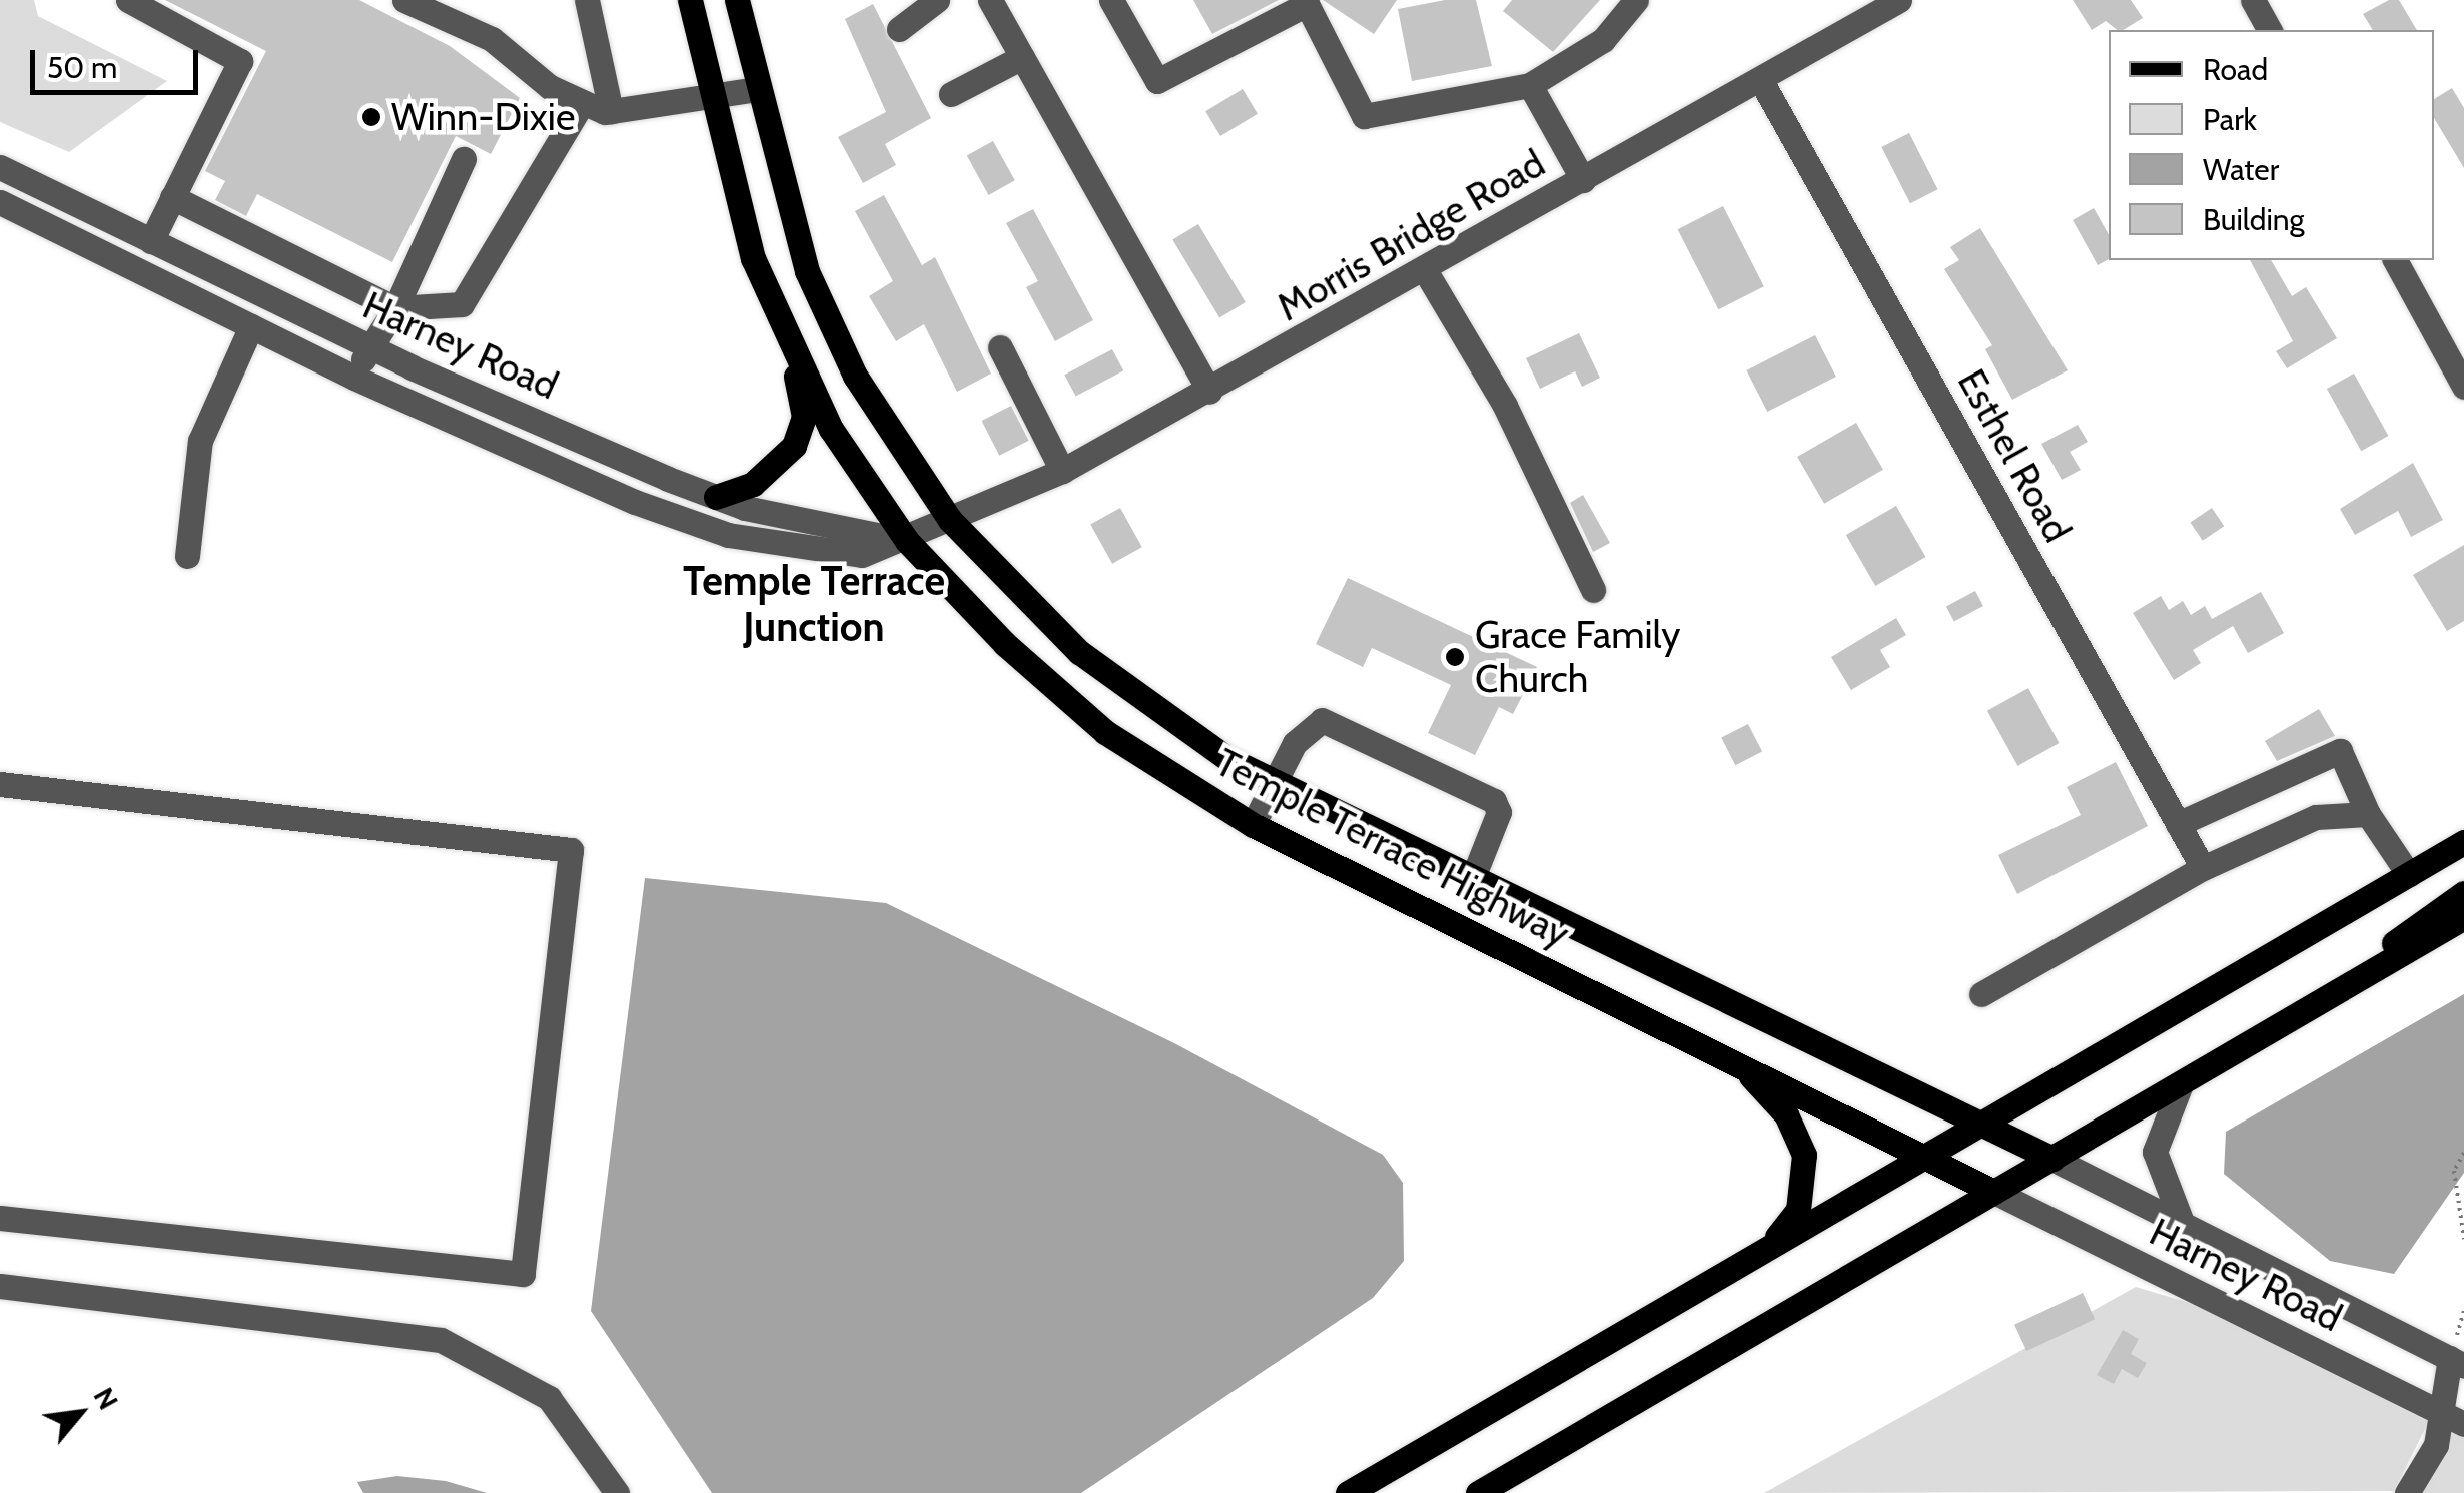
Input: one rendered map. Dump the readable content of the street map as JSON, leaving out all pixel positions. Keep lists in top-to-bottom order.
{
  "streets": {
    "main road": ["Temple Terrace Highway"],
    "street": ["Morris Bridge Road", "Harney Road", "Esthel Road"]
  },
  "crossings": [
    ["Morris Bridge Road", "Harney Road"],
    ["Morris Bridge Road", "Esthel Road"],
    ["Morris Bridge Road", "Temple Terrace Highway"],
    ["Harney Road", "Temple Terrace Highway"]
  ],
  "districts": ["Temple Terrace Junction"],
  "places": ["Winn-Dixie", "Grace Family Church"],
  "legend": [
    "Road",
    "Park",
    "Water",
    "Building"
  ],
  "scale_bar": "50 m",
  "north": "top right"
}
